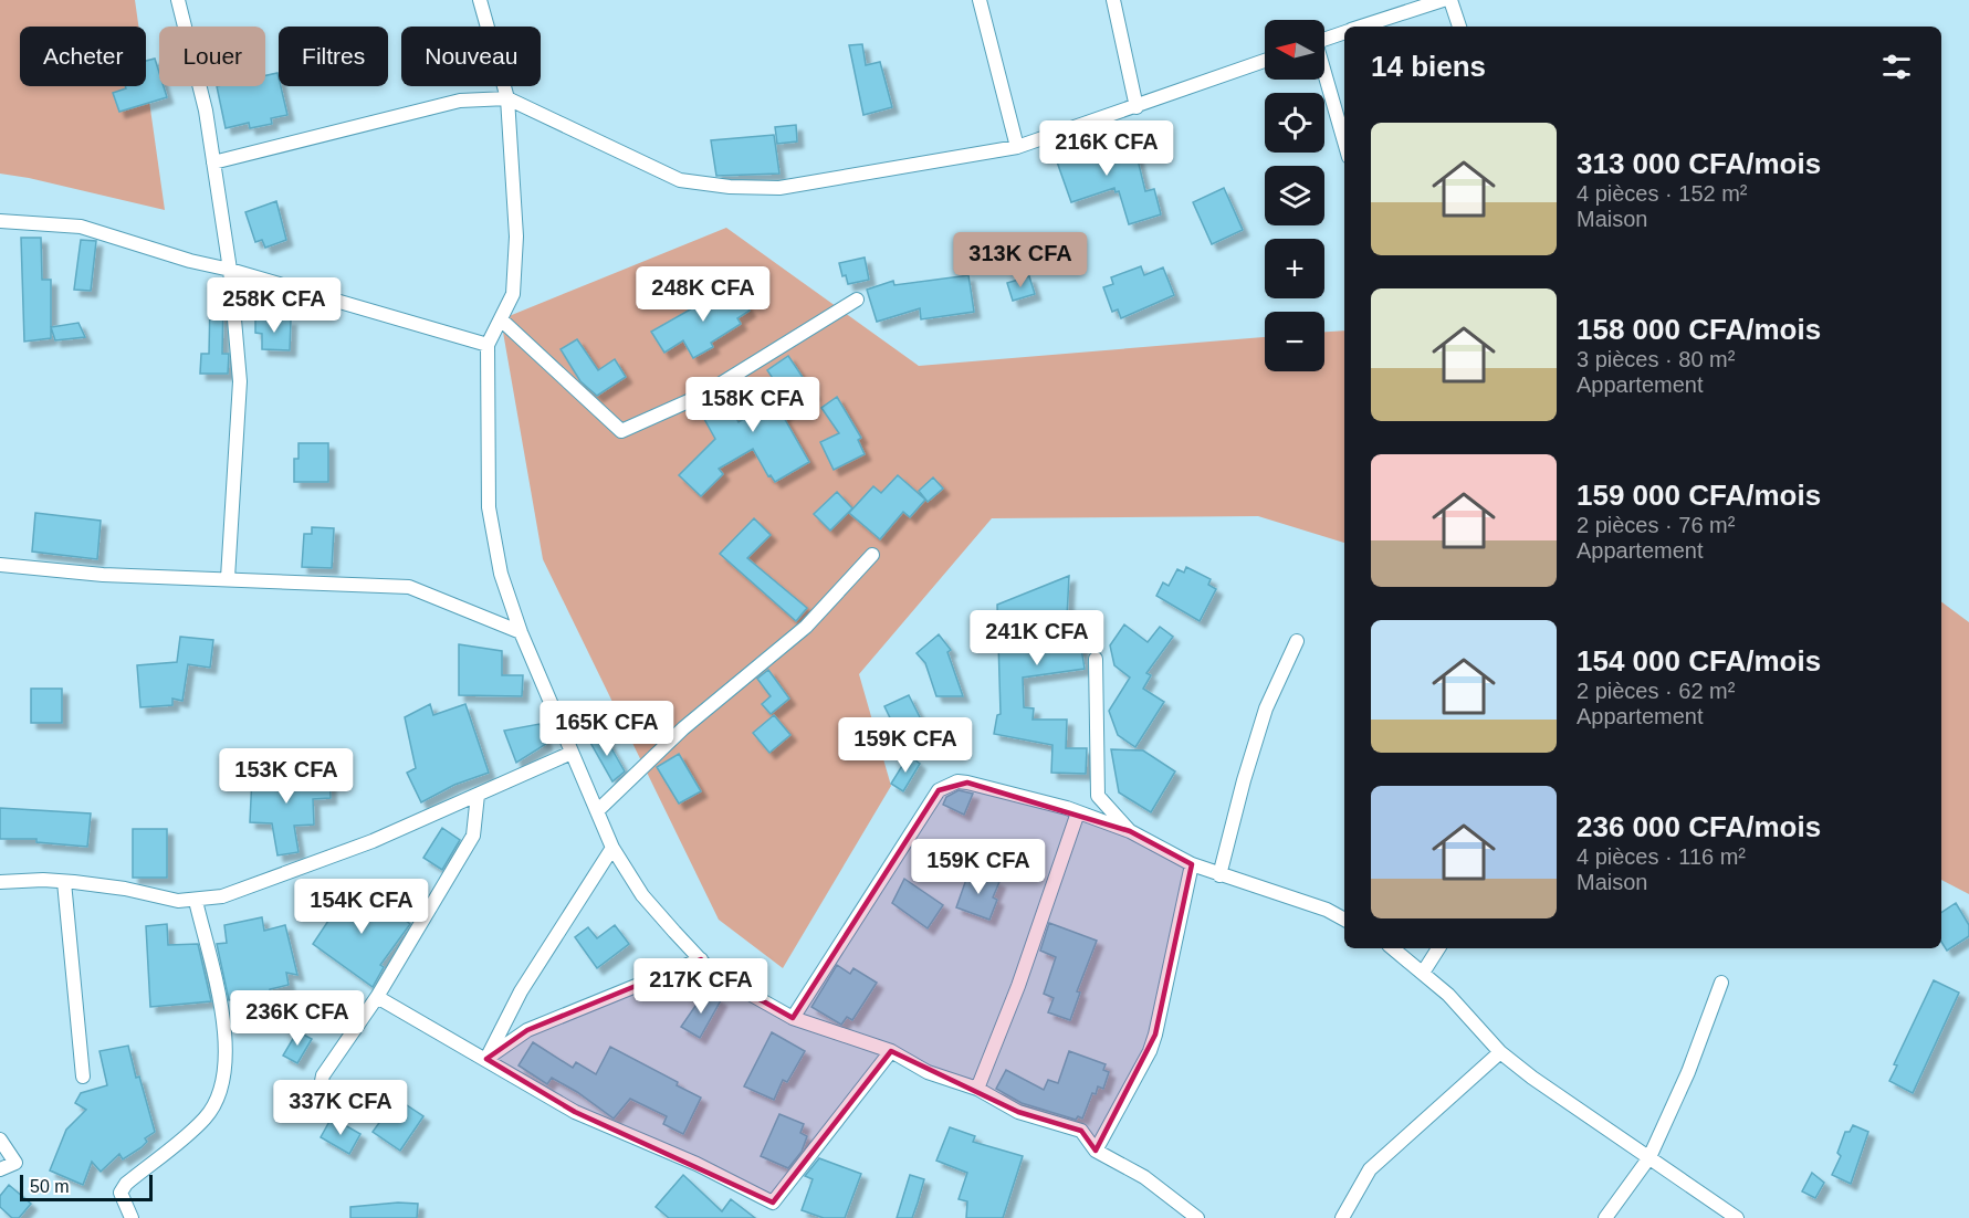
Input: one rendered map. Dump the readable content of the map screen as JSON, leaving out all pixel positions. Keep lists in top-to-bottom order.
{
  "scale_bar": "50 m",
  "north": "left",
  "page": {
    "map_buttons": ["+", "−"],
    "chip": [
      "Acheter",
      "Louer",
      "Filtres",
      "Nouveau"
    ],
    "heading": "14 biens",
    "list": [
      {
        "name": "313 000 CFA/mois",
        "note": "4 pièces · 152 m² · Maison"
      },
      {
        "name": "158 000 CFA/mois",
        "note": "3 pièces · 80 m² · Appartement"
      },
      {
        "name": "159 000 CFA/mois",
        "note": "2 pièces · 76 m² · Appartement"
      },
      {
        "name": "154 000 CFA/mois",
        "note": "2 pièces · 62 m² · Appartement"
      },
      {
        "name": "236 000 CFA/mois",
        "note": "4 pièces · 116 m² · Maison"
      }
    ],
    "price": [
      "216K CFA",
      "313K CFA",
      "248K CFA",
      "258K CFA",
      "158K CFA",
      "241K CFA",
      "165K CFA",
      "159K CFA",
      "153K CFA",
      "159K CFA",
      "154K CFA",
      "217K CFA",
      "236K CFA",
      "337K CFA"
    ],
    "scale": "50 m"
  }
}
